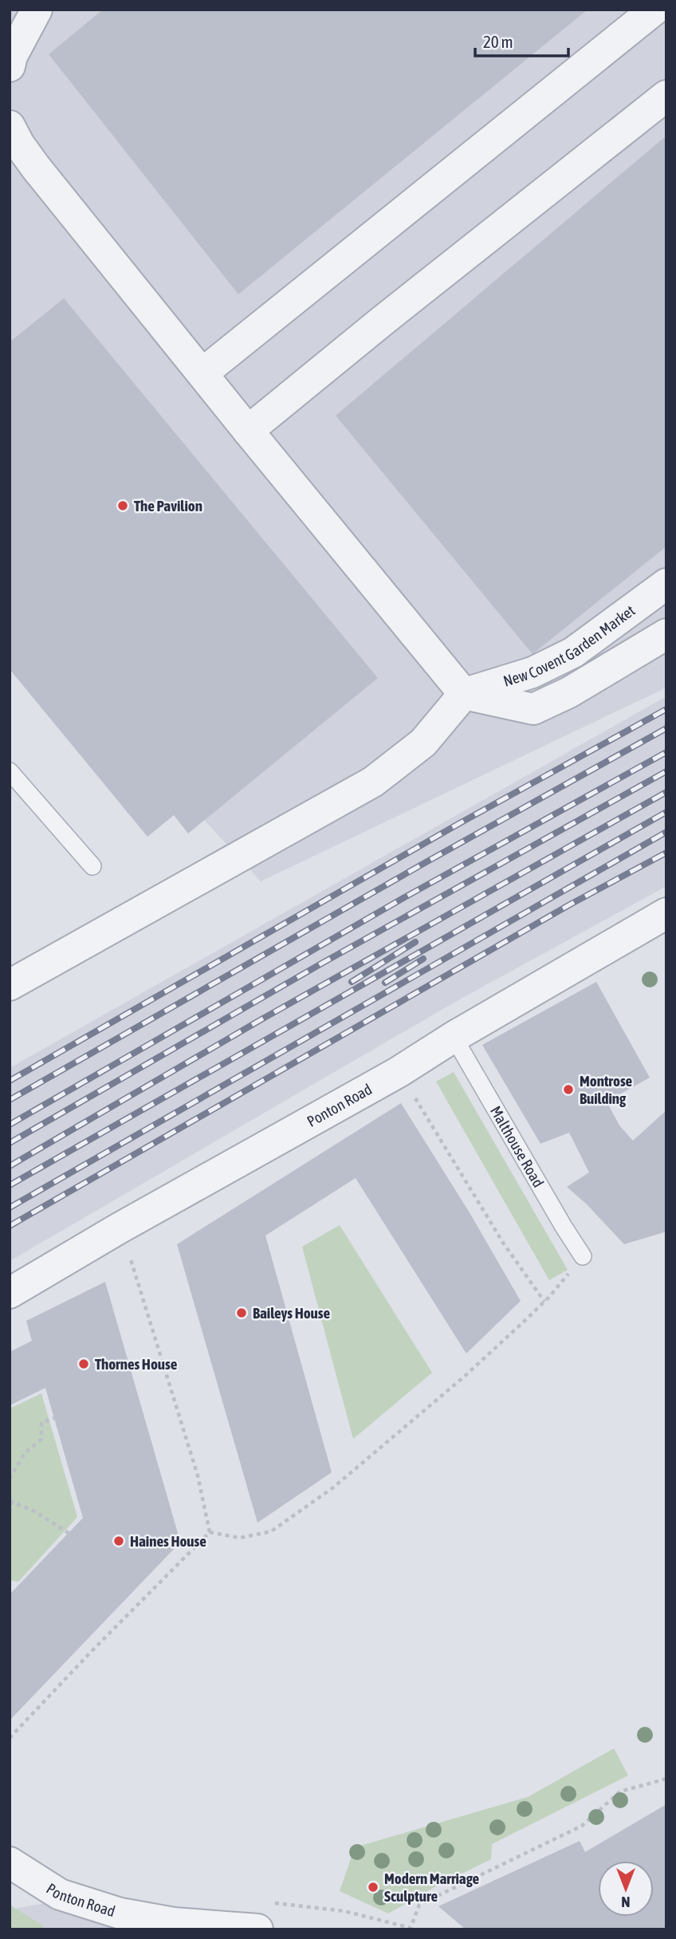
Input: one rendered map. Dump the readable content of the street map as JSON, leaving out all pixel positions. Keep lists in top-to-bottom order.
{
  "streets": {
    "street": ["New Covent Garden Market", "Ponton Road"],
    "lane": ["Malthouse Road"]
  },
  "crossings": [
    ["Ponton Road", "Malthouse Road"]
  ],
  "places": [
    "The Pavilion",
    "Montrose Building",
    "Baileys House",
    "Thornes House",
    "Haines House",
    "Modern Marriage Sculpture"
  ],
  "scale_bar": "20 m",
  "north": "bottom"
}
